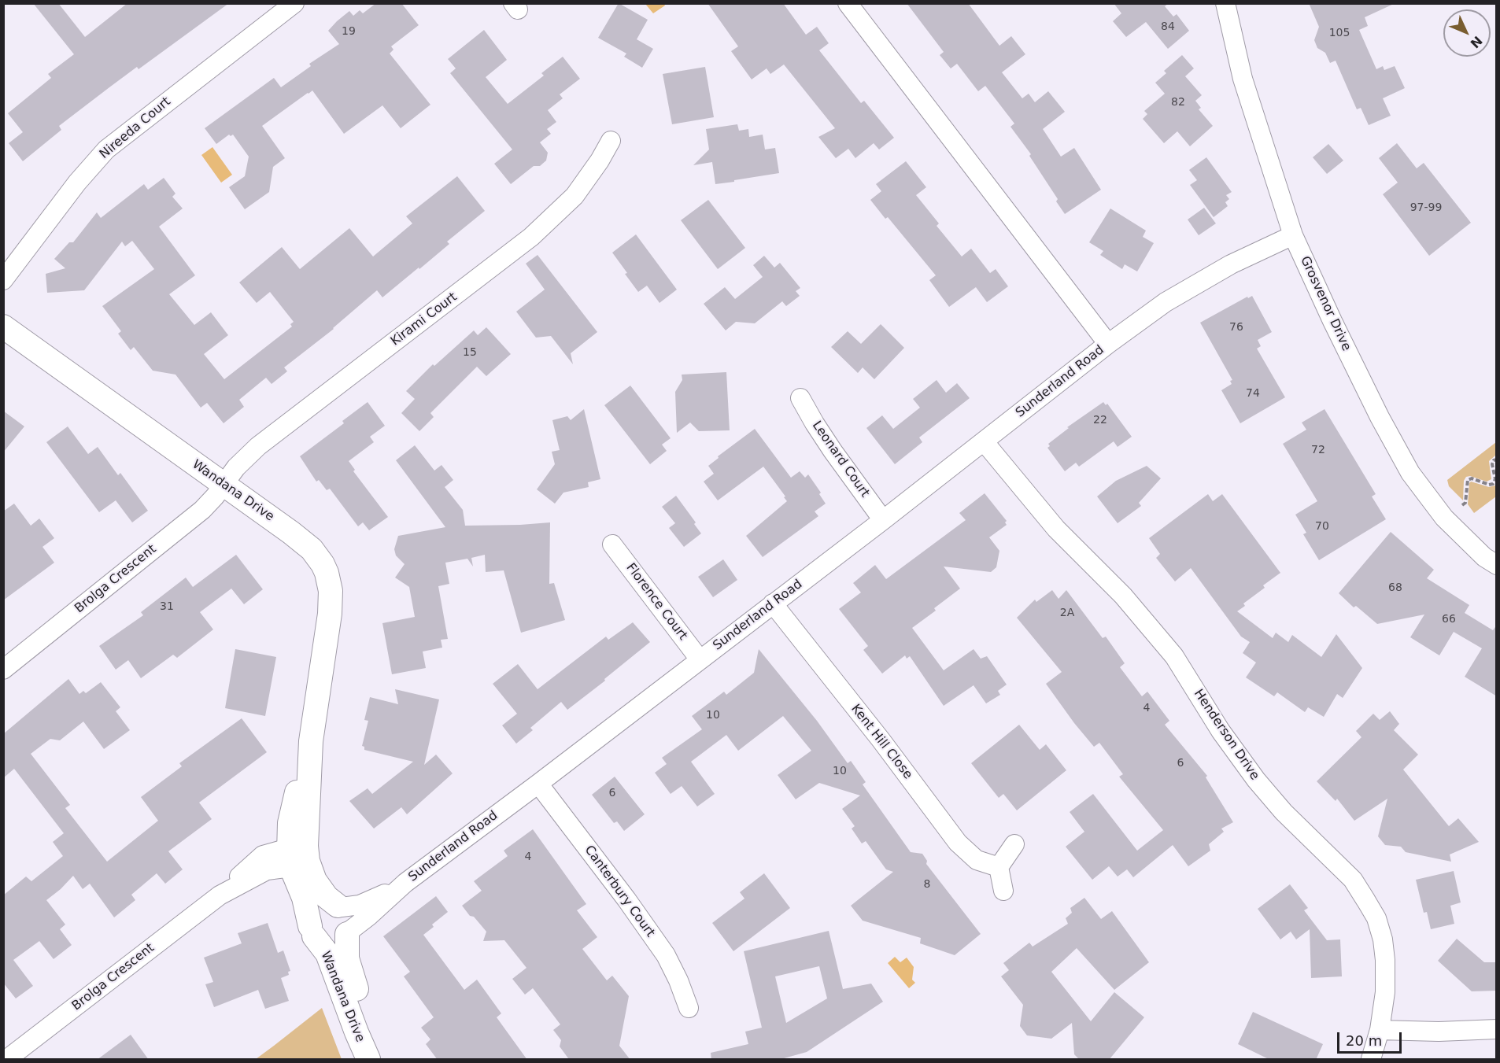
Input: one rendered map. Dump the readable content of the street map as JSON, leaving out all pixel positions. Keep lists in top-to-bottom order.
{
  "streets": {
    "street": [
      "Nireeda Court",
      "Grosvenor Drive",
      "Kirami Court",
      "Sunderland Road",
      "Leonard Court",
      "Wandana Drive",
      "Brolga Crescent",
      "Florence Court",
      "Henderson Drive",
      "Kent Hill Close",
      "Canterbury Court"
    ]
  },
  "crossings": [
    ["Grosvenor Drive", "Sunderland Road"],
    ["Kirami Court", "Wandana Drive"],
    ["Kirami Court", "Brolga Crescent"],
    ["Sunderland Road", "Leonard Court"],
    ["Sunderland Road", "Wandana Drive"],
    ["Sunderland Road", "Florence Court"],
    ["Sunderland Road", "Henderson Drive"],
    ["Sunderland Road", "Kent Hill Close"],
    ["Sunderland Road", "Canterbury Court"],
    ["Wandana Drive", "Brolga Crescent"]
  ],
  "house_numbers": [
    "84",
    "19",
    "105",
    "82",
    "97-99",
    "76",
    "15",
    "74",
    "22",
    "72",
    "70",
    "68",
    "31",
    "2A",
    "66",
    "4",
    "10",
    "6",
    "10",
    "6",
    "4",
    "8"
  ],
  "scale_bar": "20 m",
  "north": "bottom right"
}
